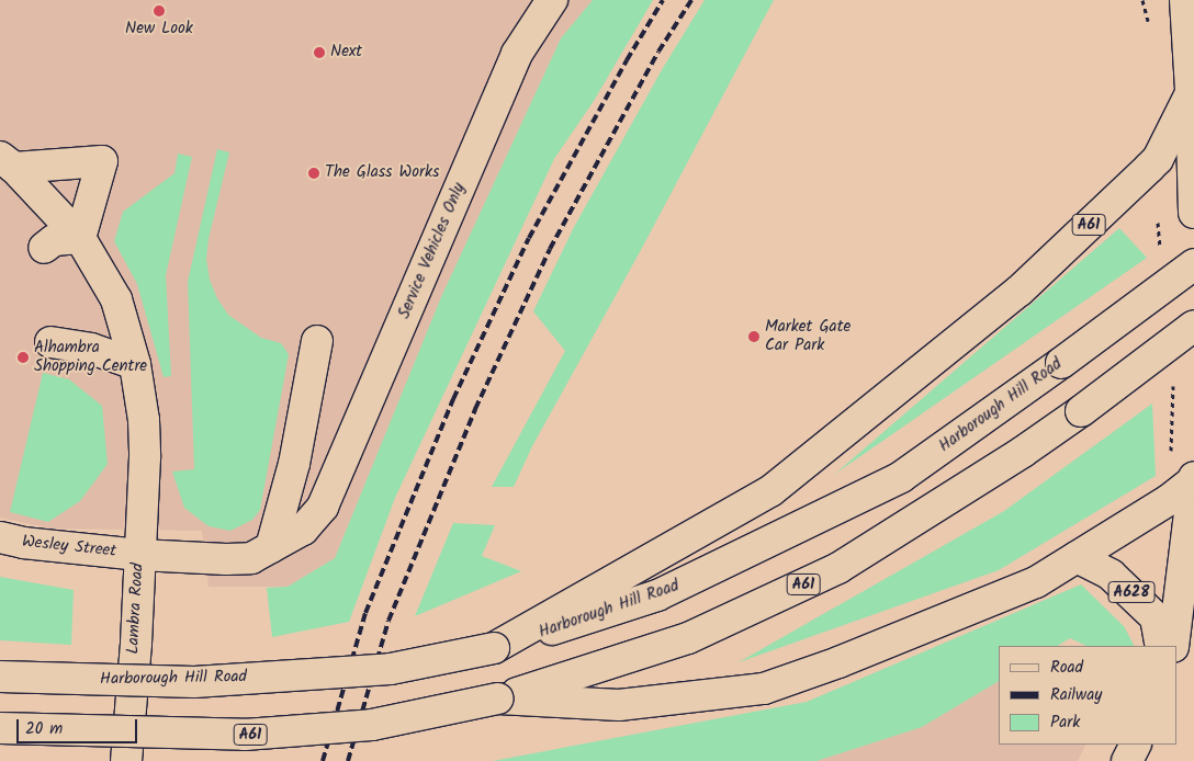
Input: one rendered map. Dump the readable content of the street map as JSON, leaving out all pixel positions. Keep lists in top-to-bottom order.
{
  "streets": {
    "main road": [
      "A61",
      "Service Vehicles Only",
      "Harborough Hill Road",
      "Wesley Street",
      "A628",
      "Lambra Road"
    ]
  },
  "crossings": [
    ["A61", "Harborough Hill Road"],
    ["A61", "A628"],
    ["Service Vehicles Only", "Wesley Street"],
    ["Wesley Street", "Lambra Road"]
  ],
  "places": [
    "New Look",
    "Next",
    "The Glass Works",
    "Market Gate Car Park",
    "Alhambra Shopping Centre"
  ],
  "legend": ["Road", "Railway", "Park"],
  "scale_bar": "20 m"
}
